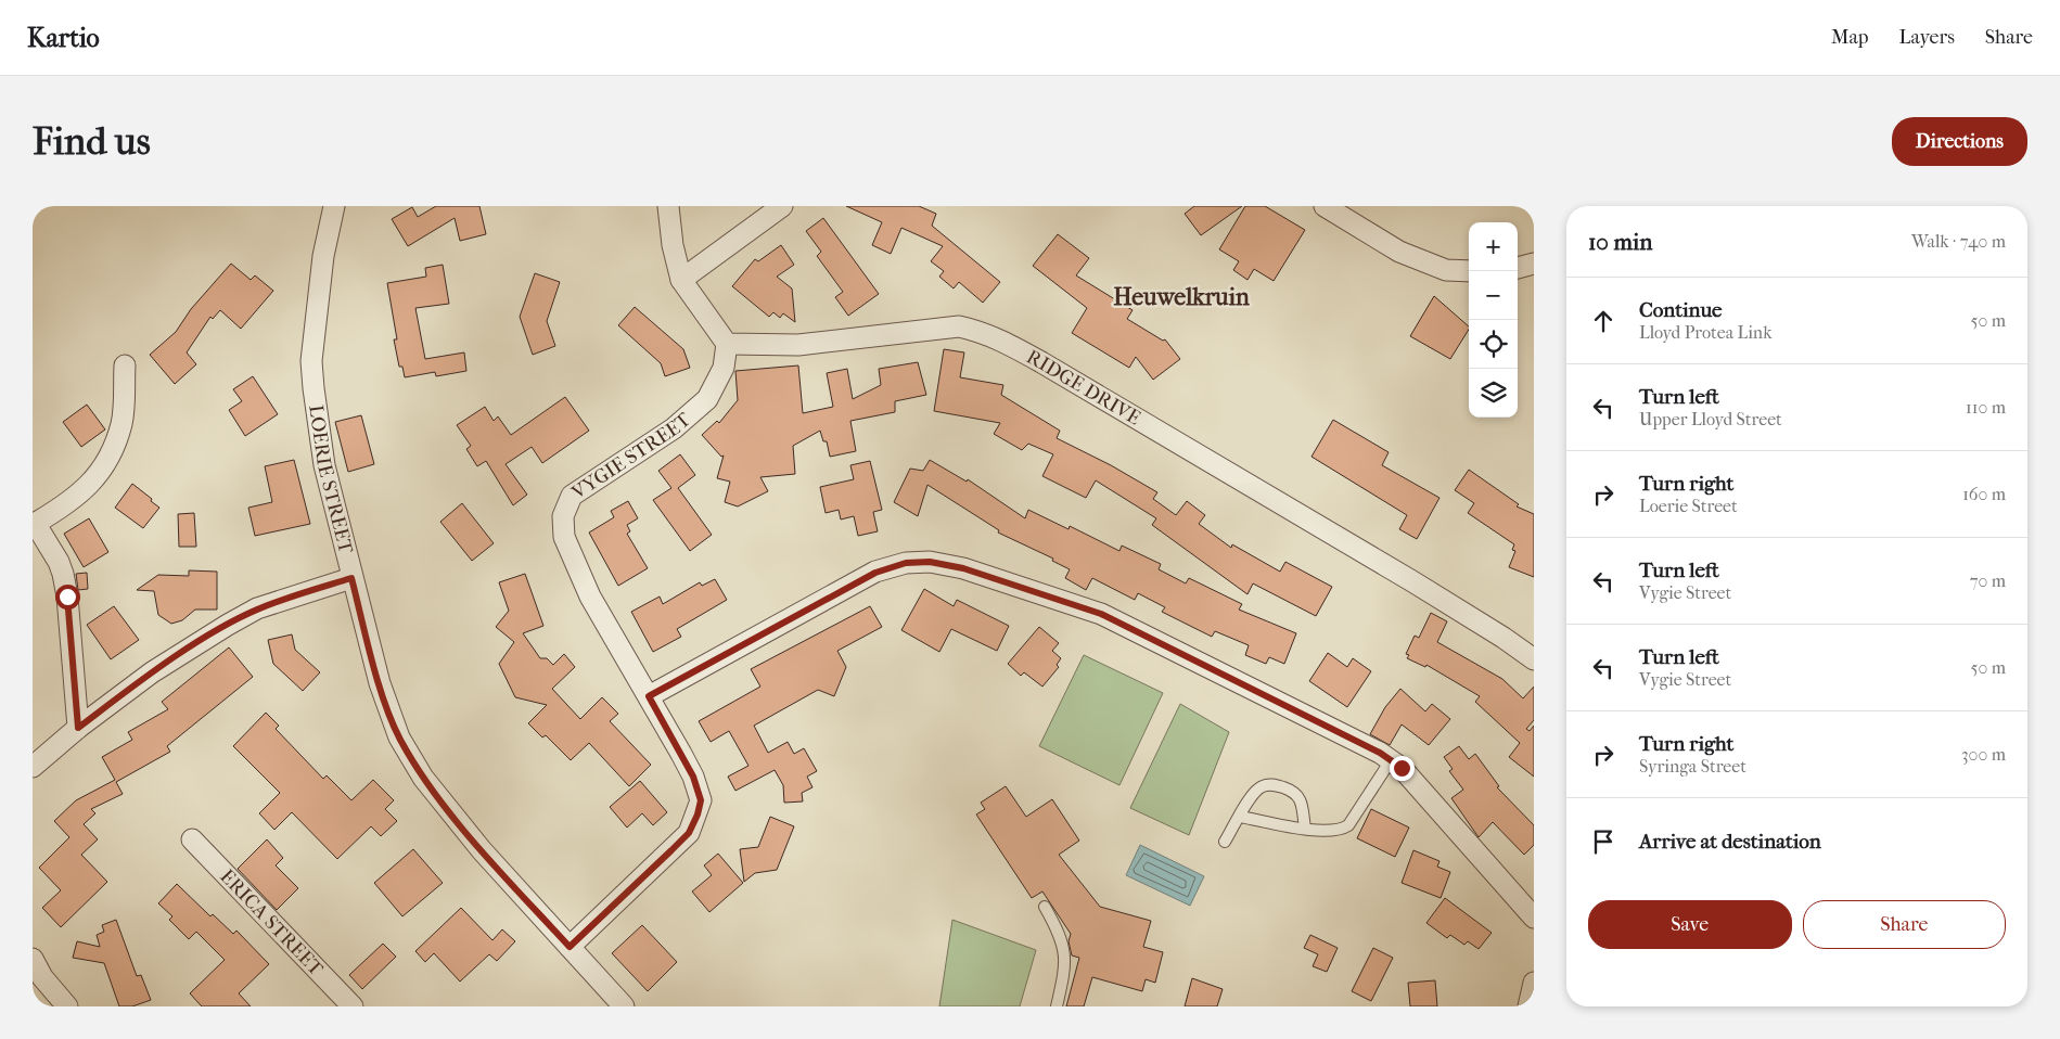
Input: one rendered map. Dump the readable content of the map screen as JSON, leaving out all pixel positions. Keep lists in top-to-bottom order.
{
  "streets": {
    "street": [
      "RIDGE DRIVE",
      "VYGIE STREET",
      "LOERIE STREET",
      "ERICA STREET"
    ]
  },
  "crossings": [
    ["RIDGE DRIVE", "VYGIE STREET"],
    ["VYGIE STREET", "LOERIE STREET"]
  ],
  "districts": ["Heuwelkruin"],
  "page": {
    "header": "Kartio",
    "nav": ["Map", "Layers", "Share"],
    "buttons": [
      "Directions",
      ["Save", "Share"]
    ],
    "title": "Find us",
    "heading": ["10 min", "Walk · 740 m"],
    "map_buttons": ["+", "−"],
    "list": [
      ["Continue", "Lloyd Protea Link", "50 m"],
      ["Turn left", "Upper Lloyd Street", "110 m"],
      ["Turn right", "Loerie Street", "160 m"],
      ["Turn left", "Vygie Street", "70 m"],
      ["Turn left", "Vygie Street", "50 m"],
      ["Turn right", "Syringa Street", "300 m"],
      "Arrive at destination"
    ]
  }
}
